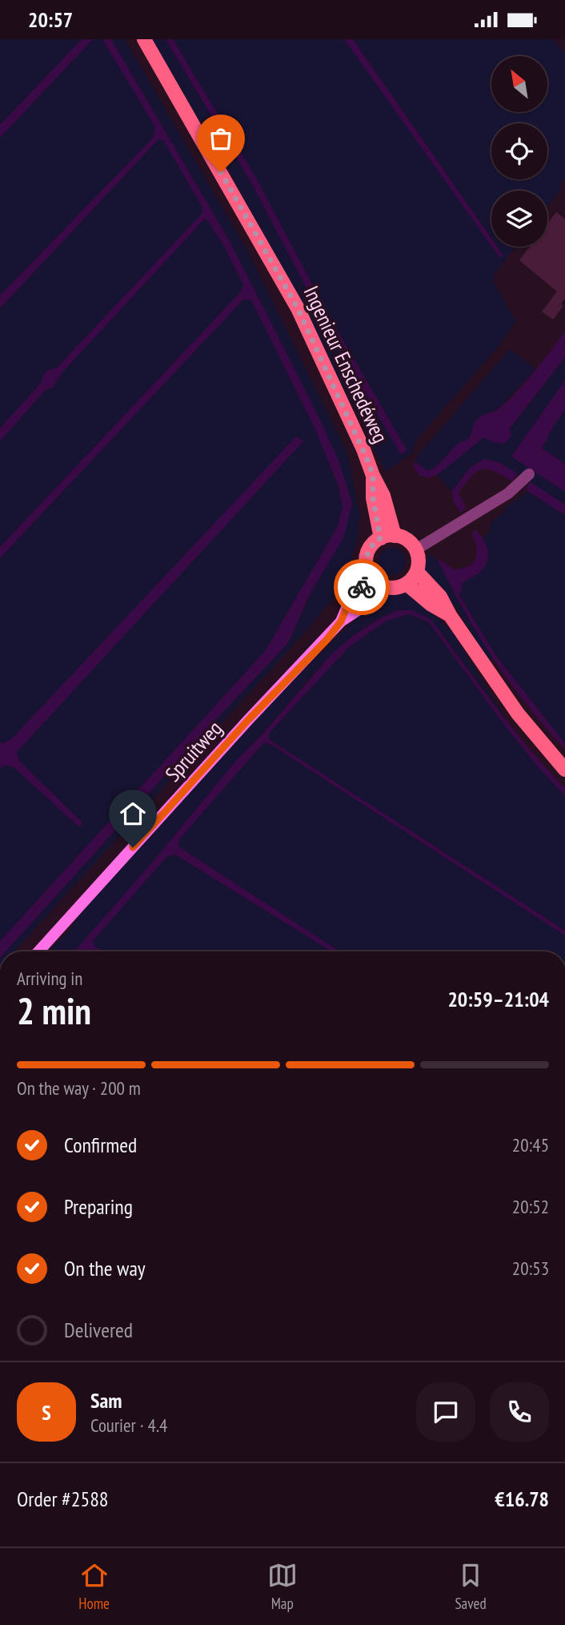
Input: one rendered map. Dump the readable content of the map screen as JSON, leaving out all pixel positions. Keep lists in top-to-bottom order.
{
  "streets": {
    "main road": ["Ingenieur Enschedéweg", "Spruitweg"]
  },
  "crossings": [
    ["Ingenieur Enschedéweg", "Spruitweg"]
  ],
  "north": "top left",
  "page": {
    "status": "20:57",
    "heading": ["2 min", "Arriving in", "20:59–21:04"],
    "panel": [
      "Sam",
      "Courier · 4.4",
      "Order #2588",
      "€16.78"
    ],
    "bar": "On the way · 200 m",
    "list": [
      ["Confirmed", "20:45"],
      ["Preparing", "20:52"],
      ["On the way", "20:53"],
      "Delivered"
    ],
    "round": "S",
    "tabs": ["Home", "Map", "Saved"]
  }
}
